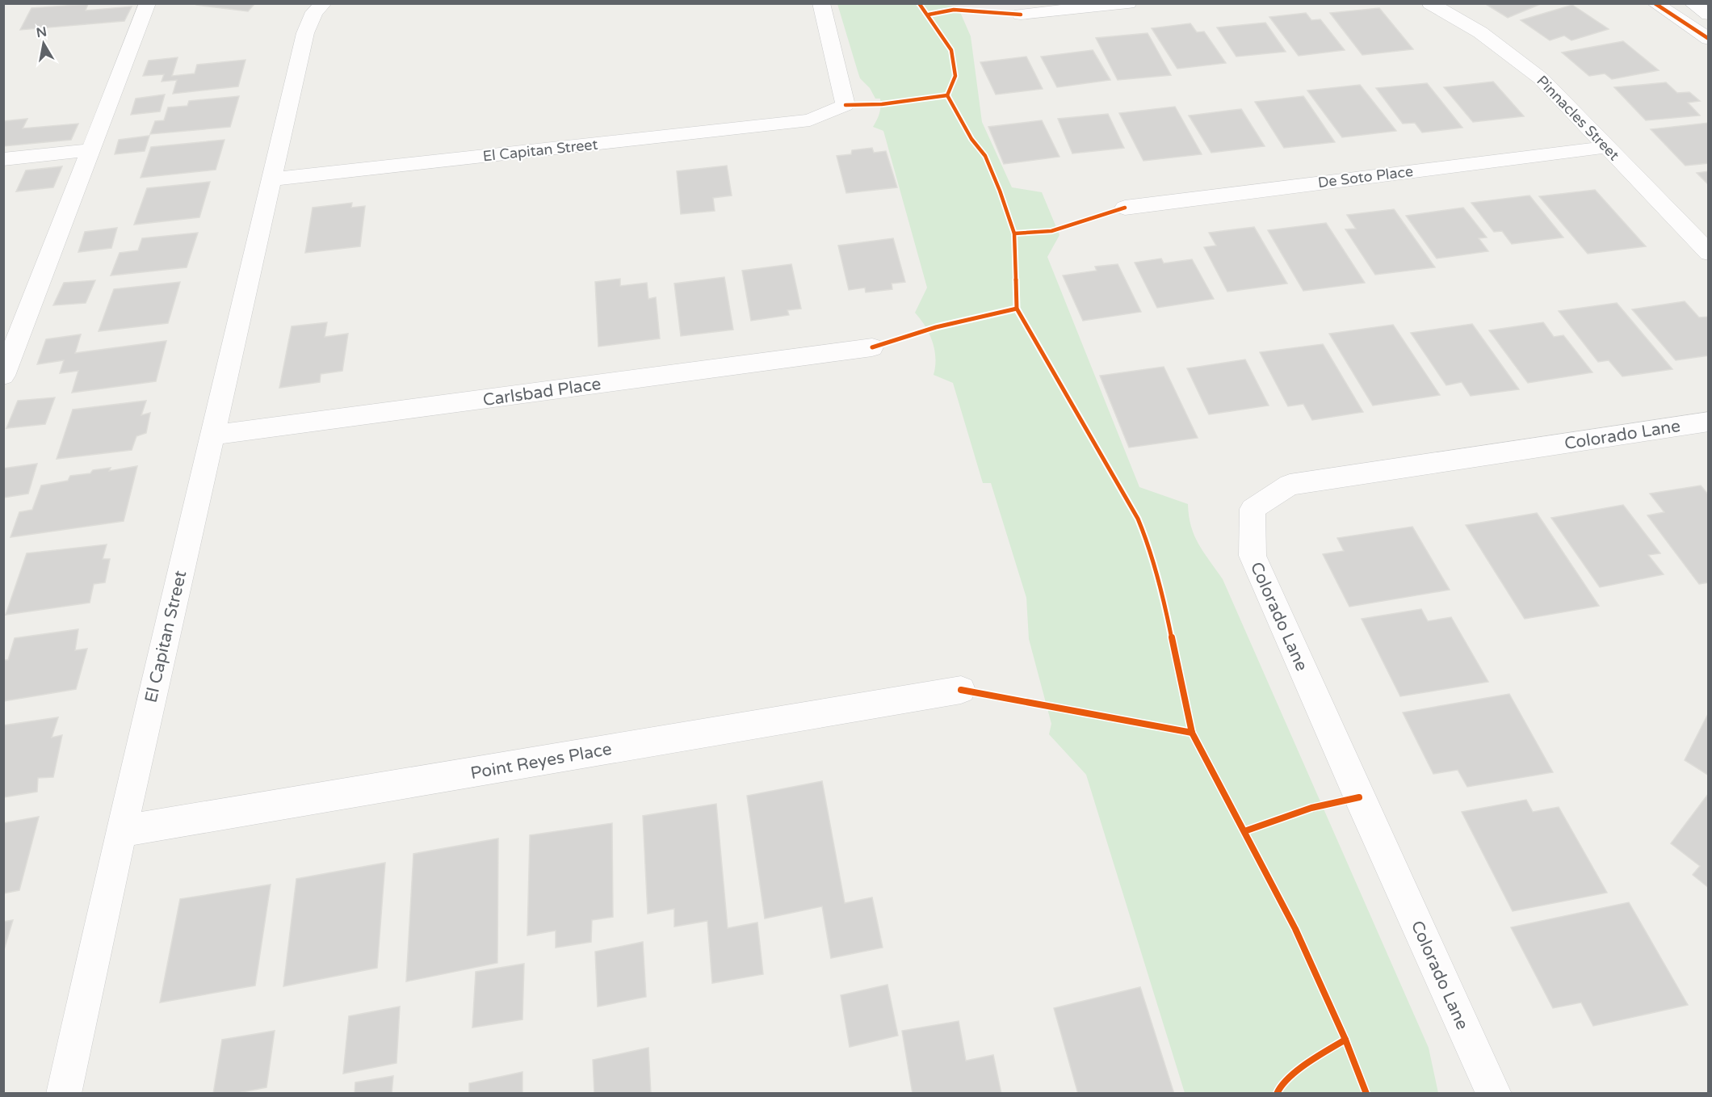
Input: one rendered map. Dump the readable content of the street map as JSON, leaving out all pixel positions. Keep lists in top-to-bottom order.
{
  "streets": {
    "street": [
      "Pinnacles Street",
      "El Capitan Street",
      "De Soto Place",
      "Carlsbad Place",
      "Colorado Lane",
      "Point Reyes Place"
    ]
  },
  "crossings": [
    ["Pinnacles Street", "De Soto Place"],
    ["El Capitan Street", "Carlsbad Place"],
    ["El Capitan Street", "Point Reyes Place"]
  ],
  "north": "top"
}
